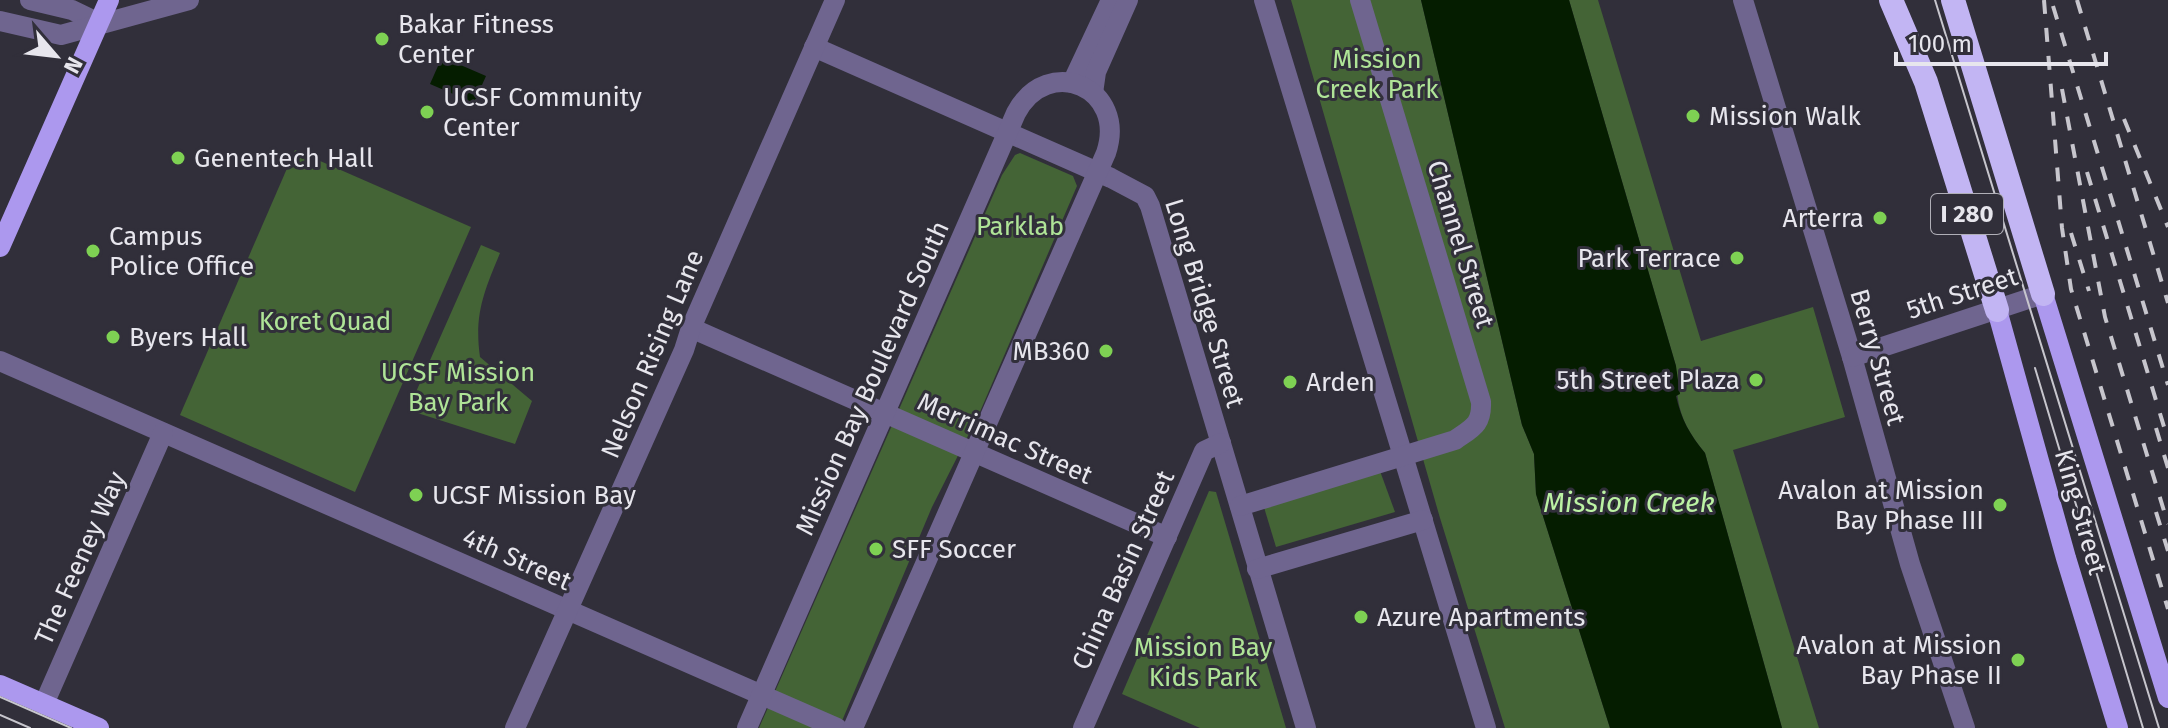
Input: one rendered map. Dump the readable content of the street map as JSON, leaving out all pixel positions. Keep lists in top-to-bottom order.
{
  "streets": {
    "highway": ["I 280"],
    "main road": ["King Street"],
    "street": [
      "Channel Street",
      "5th Street",
      "Long Bridge Street",
      "Nelson Rising Lane",
      "Berry Street",
      "Mission Bay Boulevard South",
      "Merrimac Street",
      "The Feeney Way",
      "4th Street",
      "China Basin Street"
    ]
  },
  "crossings": [
    ["I 280", "5th Street"],
    ["I 280", "King Street"],
    ["Channel Street", "Long Bridge Street"],
    ["5th Street", "Berry Street"],
    ["5th Street", "King Street"],
    ["Long Bridge Street", "Nelson Rising Lane"],
    ["Long Bridge Street", "Mission Bay Boulevard South"],
    ["Long Bridge Street", "China Basin Street"],
    ["Nelson Rising Lane", "Merrimac Street"],
    ["Nelson Rising Lane", "4th Street"],
    ["Mission Bay Boulevard South", "Merrimac Street"],
    ["Mission Bay Boulevard South", "4th Street"],
    ["Merrimac Street", "China Basin Street"],
    ["The Feeney Way", "4th Street"]
  ],
  "water": ["Mission Creek"],
  "parks": [
    "Mission Creek Park",
    "Parklab",
    "Koret Quad",
    "UCSF Mission Bay Park",
    "Mission Bay Kids Park"
  ],
  "places": [
    "Bakar Fitness Center",
    "UCSF Community Center",
    "Mission Walk",
    "Genentech Hall",
    "Arterra",
    "Campus Police Office",
    "Park Terrace",
    "Byers Hall",
    "MB360",
    "5th Street Plaza",
    "Arden",
    "UCSF Mission Bay",
    "Avalon at Mission Bay Phase III",
    "SFF Soccer",
    "Azure Apartments",
    "Avalon at Mission Bay Phase II"
  ],
  "scale_bar": "100 m",
  "north": "bottom right"
}
